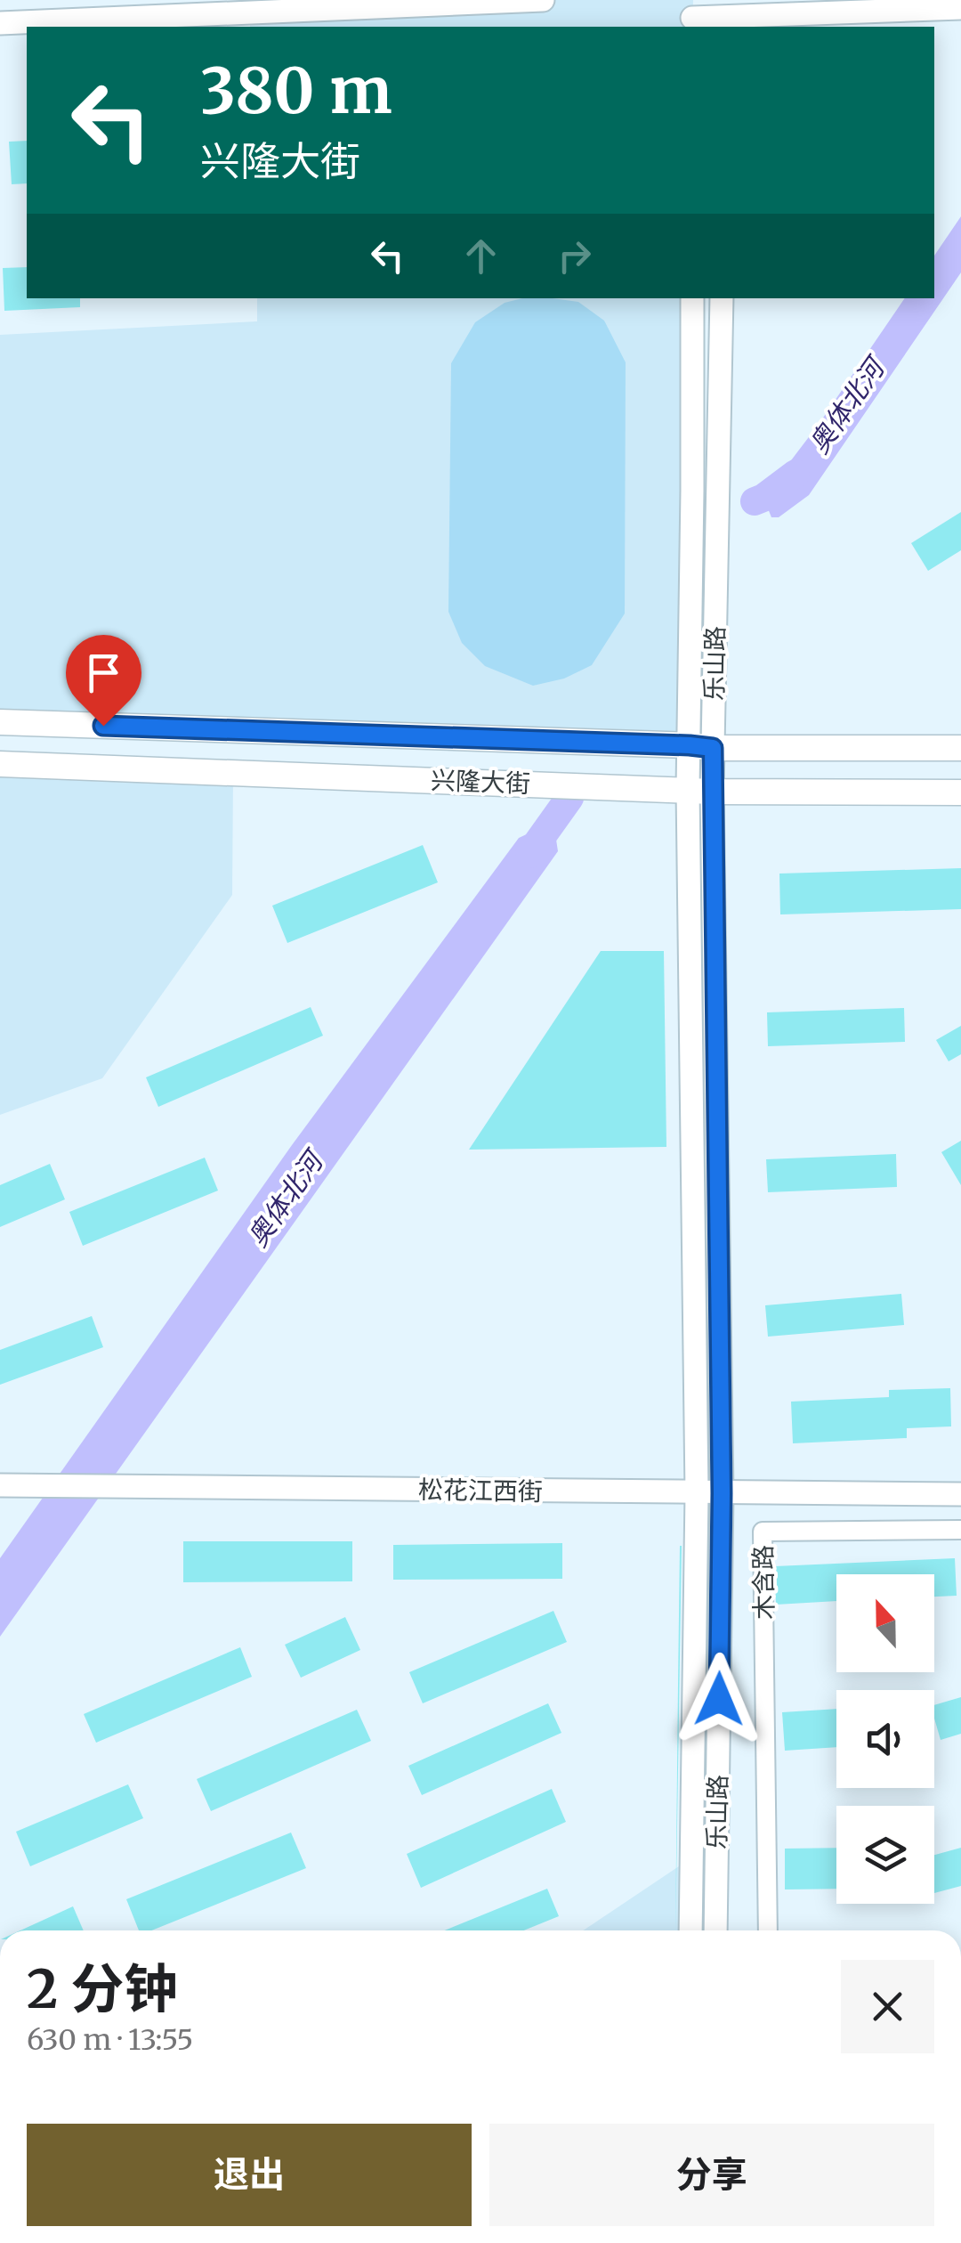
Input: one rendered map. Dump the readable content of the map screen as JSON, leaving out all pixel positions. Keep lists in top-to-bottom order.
{
  "streets": {
    "main road": ["兴隆大街"],
    "street": ["乐山路", "松花江西街", "木含路"]
  },
  "crossings": [
    ["乐山路", "兴隆大街"],
    ["乐山路", "松花江西街"]
  ],
  "water": ["奥体北河"],
  "north": "top",
  "page": {
    "turn": ["380 m", "兴隆大街"],
    "heading": ["2 分钟", "630 m · 13:55"],
    "buttons": ["退出", "分享"]
  }
}
